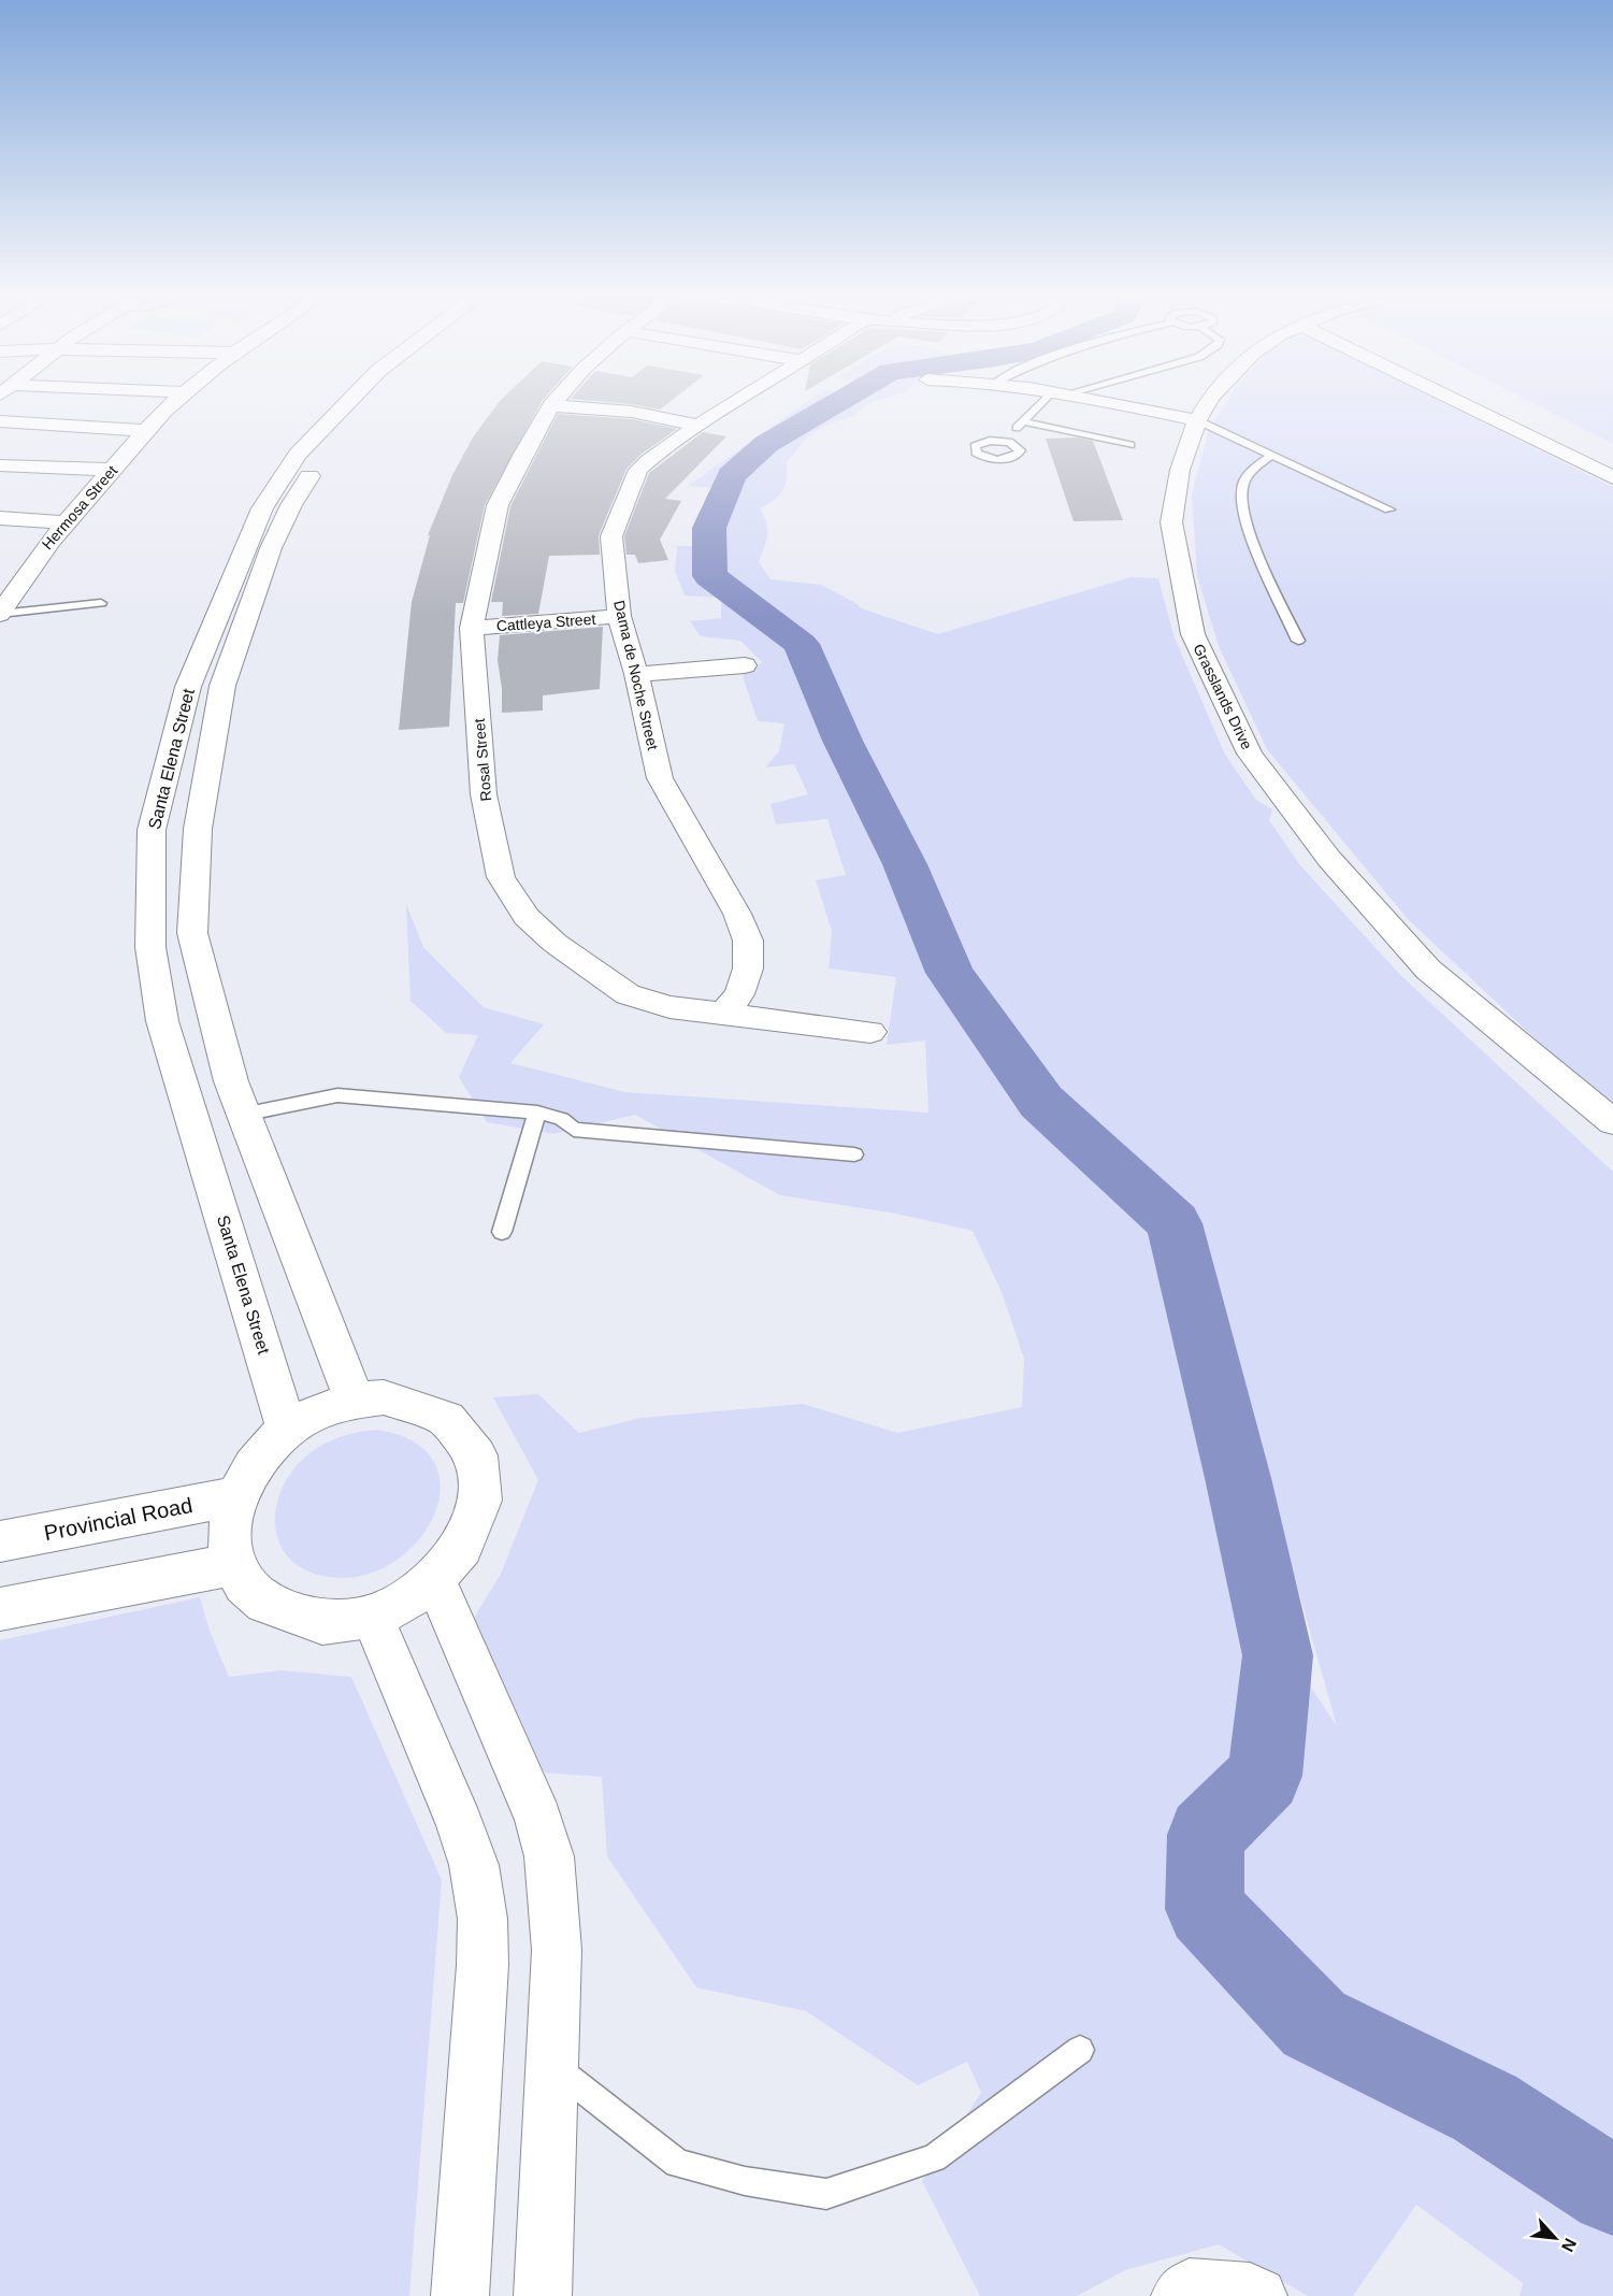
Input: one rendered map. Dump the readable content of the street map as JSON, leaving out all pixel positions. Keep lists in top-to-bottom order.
{
  "streets": {
    "street": [
      "Hermosa Street",
      "Cattleya Street",
      "Dama de Noche Street",
      "Grasslands Drive",
      "Santa Elena Street",
      "Rosal Street",
      "Provincial Road"
    ]
  },
  "crossings": [
    ["Cattleya Street", "Dama de Noche Street"],
    ["Cattleya Street", "Rosal Street"],
    ["Dama de Noche Street", "Rosal Street"]
  ],
  "north": "bottom right"
}
